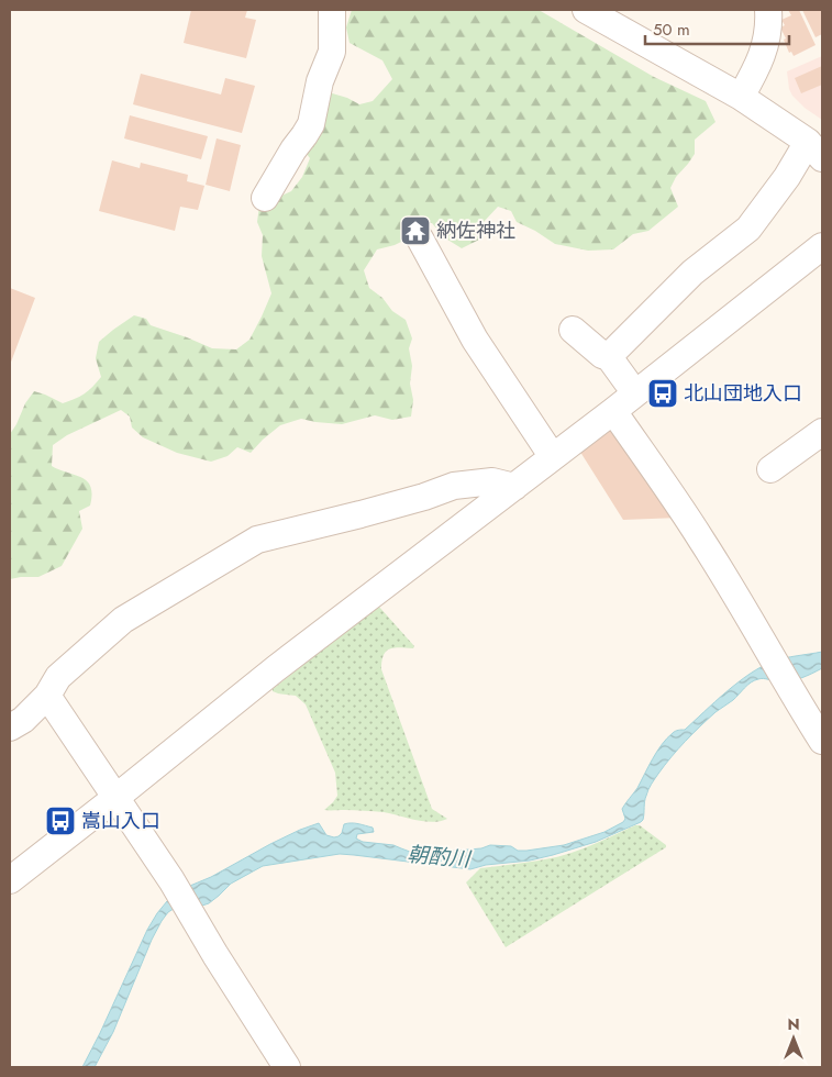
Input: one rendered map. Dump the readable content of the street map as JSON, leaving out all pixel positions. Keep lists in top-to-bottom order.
{
  "water": ["朝酌川"],
  "places": {
    "temple": ["納佐神社"],
    "bus stop": ["北山団地入口", "嵩山入口"]
  },
  "scale_bar": "50 m",
  "north": "top"
}
